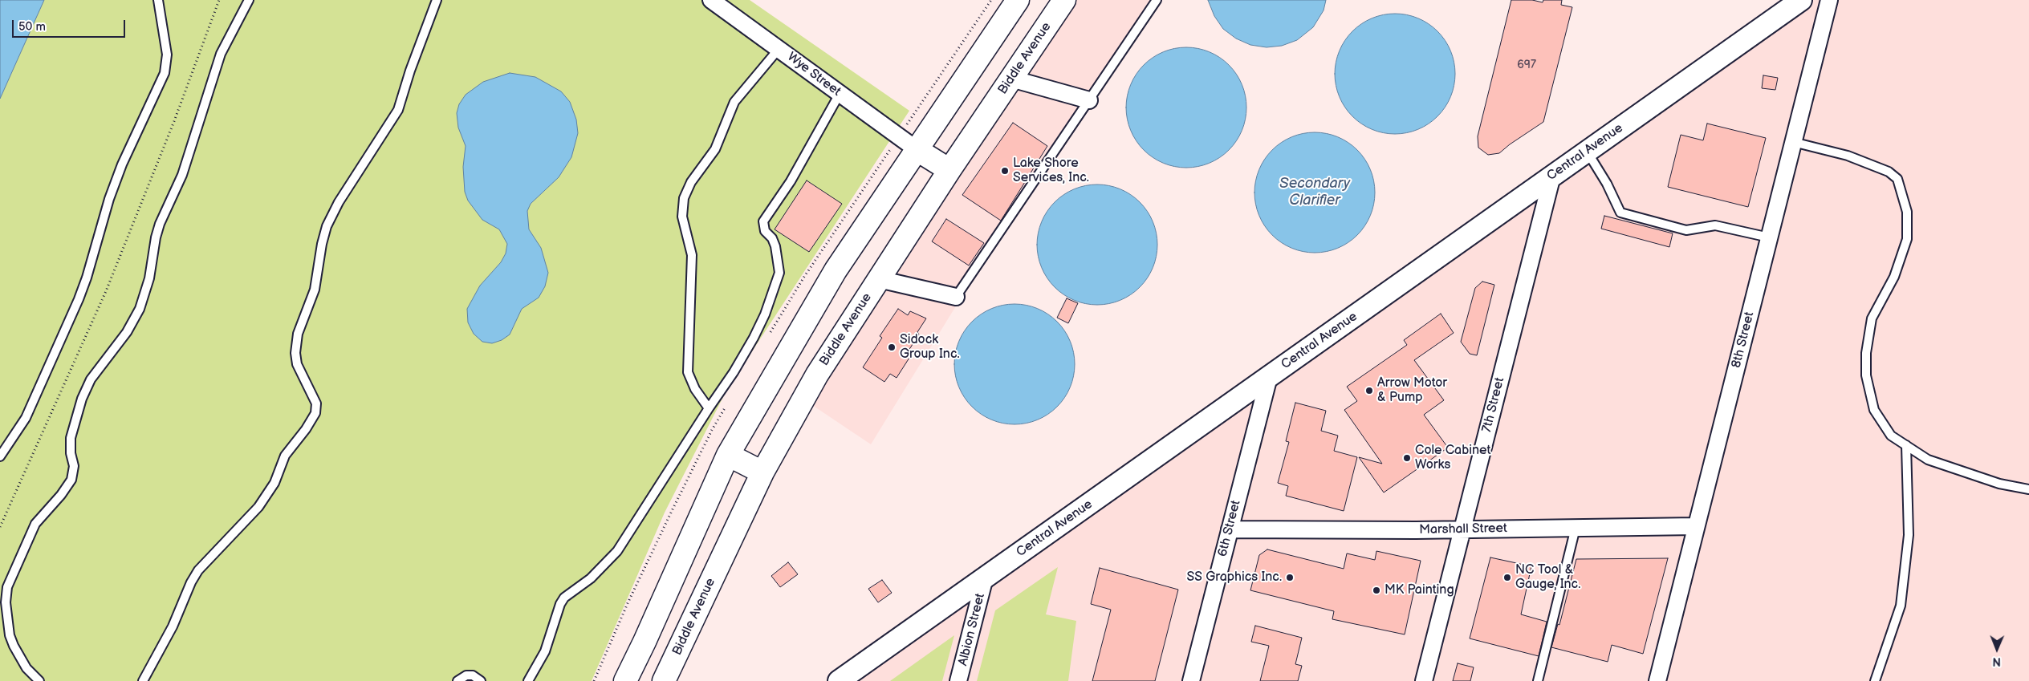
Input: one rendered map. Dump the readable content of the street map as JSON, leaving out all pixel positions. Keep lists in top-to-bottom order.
{
  "streets": {
    "main road": ["Biddle Avenue"],
    "street": [
      "Wye Street",
      "Central Avenue",
      "8th Street",
      "7th Street",
      "6th Street",
      "Marshall Street",
      "Albion Street"
    ]
  },
  "crossings": [
    ["Central Avenue", "7th Street"],
    ["Central Avenue", "6th Street"],
    ["Central Avenue", "Albion Street"],
    ["8th Street", "Marshall Street"],
    ["7th Street", "Marshall Street"],
    ["6th Street", "Marshall Street"]
  ],
  "water": ["Secondary Clarifier"],
  "places": [
    "Lake Shore Services, Inc.",
    "Sidock Group Inc.",
    "Arrow Motor & Pump",
    "Cole Cabinet Works",
    "SS Graphics Inc.",
    "NC Tool & Gauge, Inc.",
    "MK Painting"
  ],
  "house_numbers": ["697"],
  "scale_bar": "50 m",
  "north": "bottom"
}
